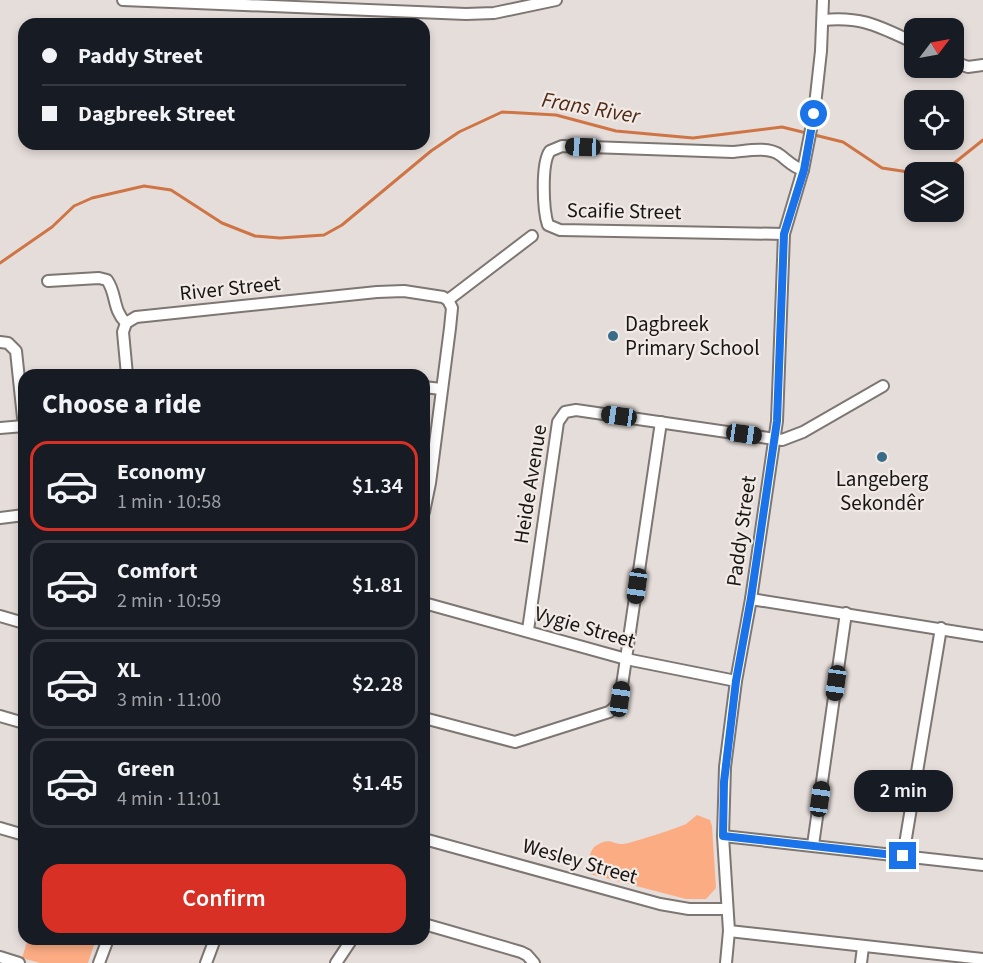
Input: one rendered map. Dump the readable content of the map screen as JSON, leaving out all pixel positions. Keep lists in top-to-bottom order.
{
  "streets": {
    "street": [
      "Scaifie Street",
      "River Street",
      "Heide Avenue",
      "Paddy Street",
      "Vygie Street",
      "Wesley Street"
    ]
  },
  "crossings": [
    ["Scaifie Street", "Paddy Street"],
    ["Heide Avenue", "Paddy Street"],
    ["Heide Avenue", "Vygie Street"],
    ["Paddy Street", "Vygie Street"],
    ["Paddy Street", "Wesley Street"]
  ],
  "water": ["Frans River"],
  "places": ["Dagbreek Primary School", "Langeberg Sekondêr"],
  "north": "top right",
  "page": {
    "banner": ["Paddy Street", "Dagbreek Street"],
    "heading": "Choose a ride",
    "list": [
      {
        "name": "Economy",
        "note": "1 min · 10:58",
        "value": "$1.34"
      },
      {
        "name": "Comfort",
        "note": "2 min · 10:59",
        "value": "$1.81"
      },
      {
        "name": "XL",
        "note": "3 min · 11:00",
        "value": "$2.28"
      },
      {
        "name": "Green",
        "note": "4 min · 11:01",
        "value": "$1.45"
      }
    ],
    "bubble": "2 min",
    "buttons": "Confirm"
  }
}
